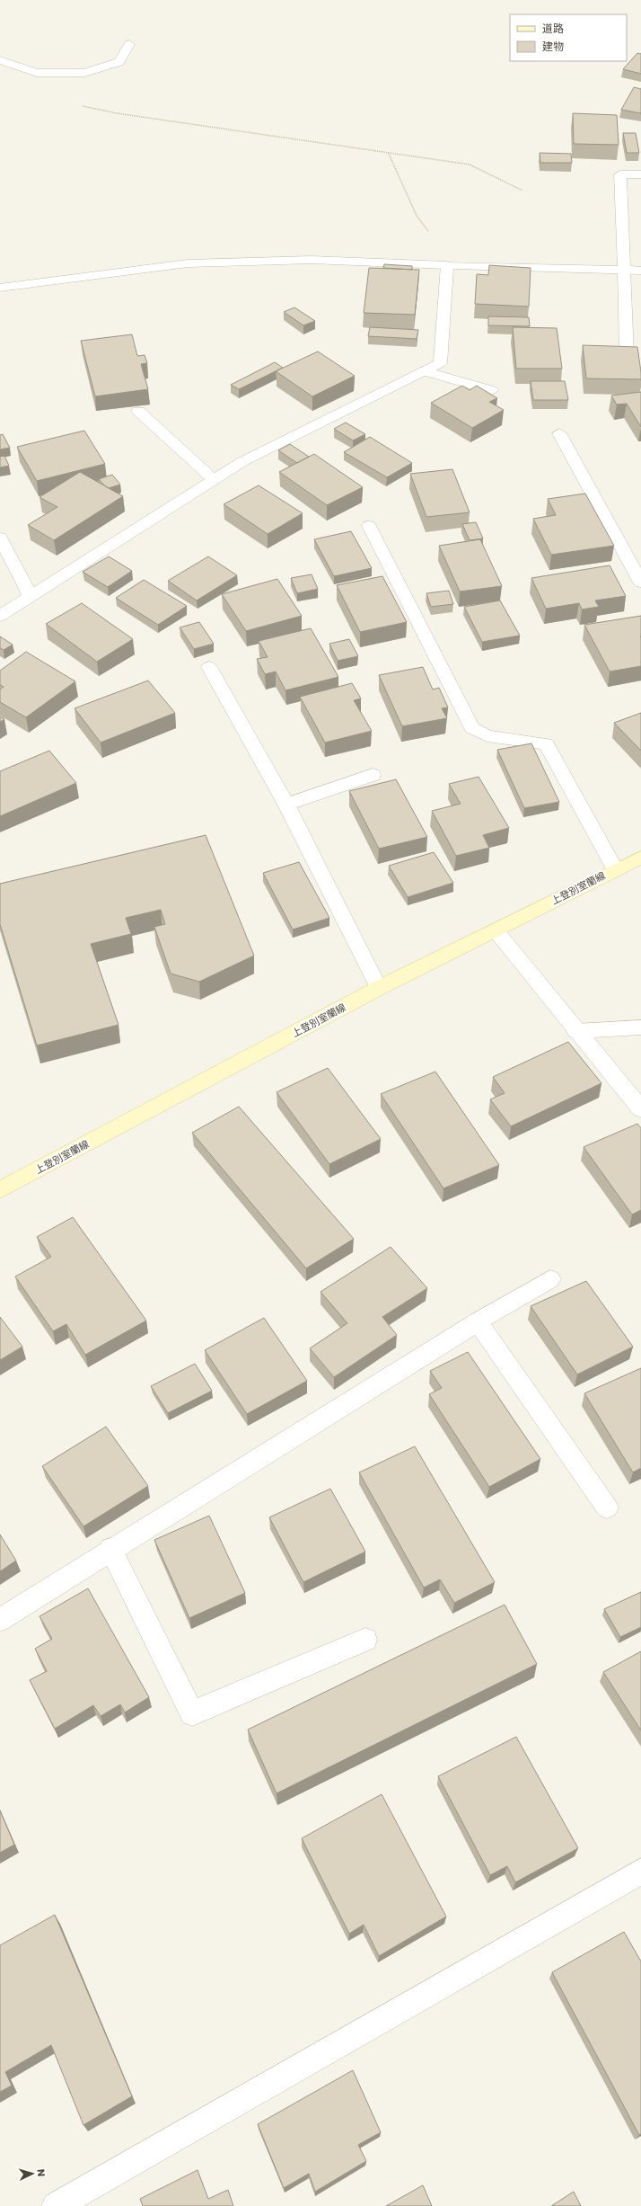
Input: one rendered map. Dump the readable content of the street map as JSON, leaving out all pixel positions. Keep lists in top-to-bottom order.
{
  "streets": {
    "main road": ["上登別室蘭線"]
  },
  "legend": ["道路", "建物"],
  "north": "right"
}
